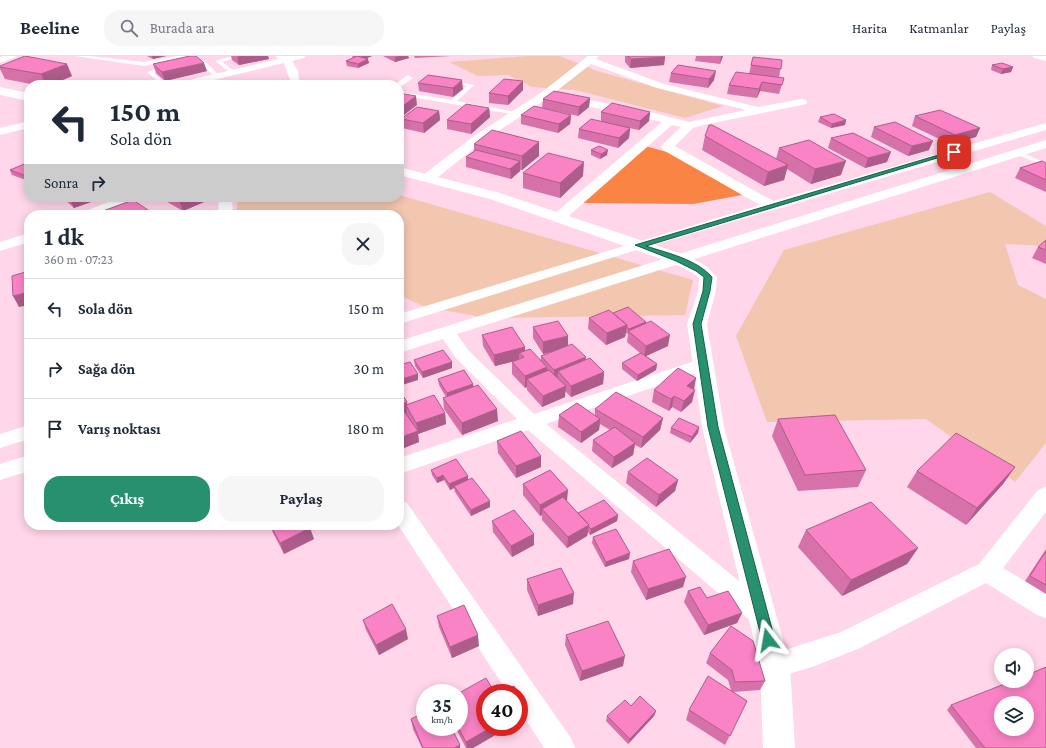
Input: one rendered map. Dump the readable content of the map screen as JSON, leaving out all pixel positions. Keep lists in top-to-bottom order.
{
  "page": {
    "header": "Beeline",
    "search": "Burada ara",
    "nav": ["Harita", "Katmanlar", "Paylaş"],
    "turn": ["150 m", "Sola dön"],
    "then": "Sonra",
    "heading": ["1 dk", "360 m · 07:23"],
    "list": [
      {
        "name": "Sola dön",
        "value": "150 m"
      },
      {
        "name": "Sağa dön",
        "value": "30 m"
      },
      {
        "name": "Varış noktası",
        "value": "180 m"
      }
    ],
    "buttons": ["Çıkış", "Paylaş"],
    "speed": "35 km/h",
    "limit": "40"
  }
}
